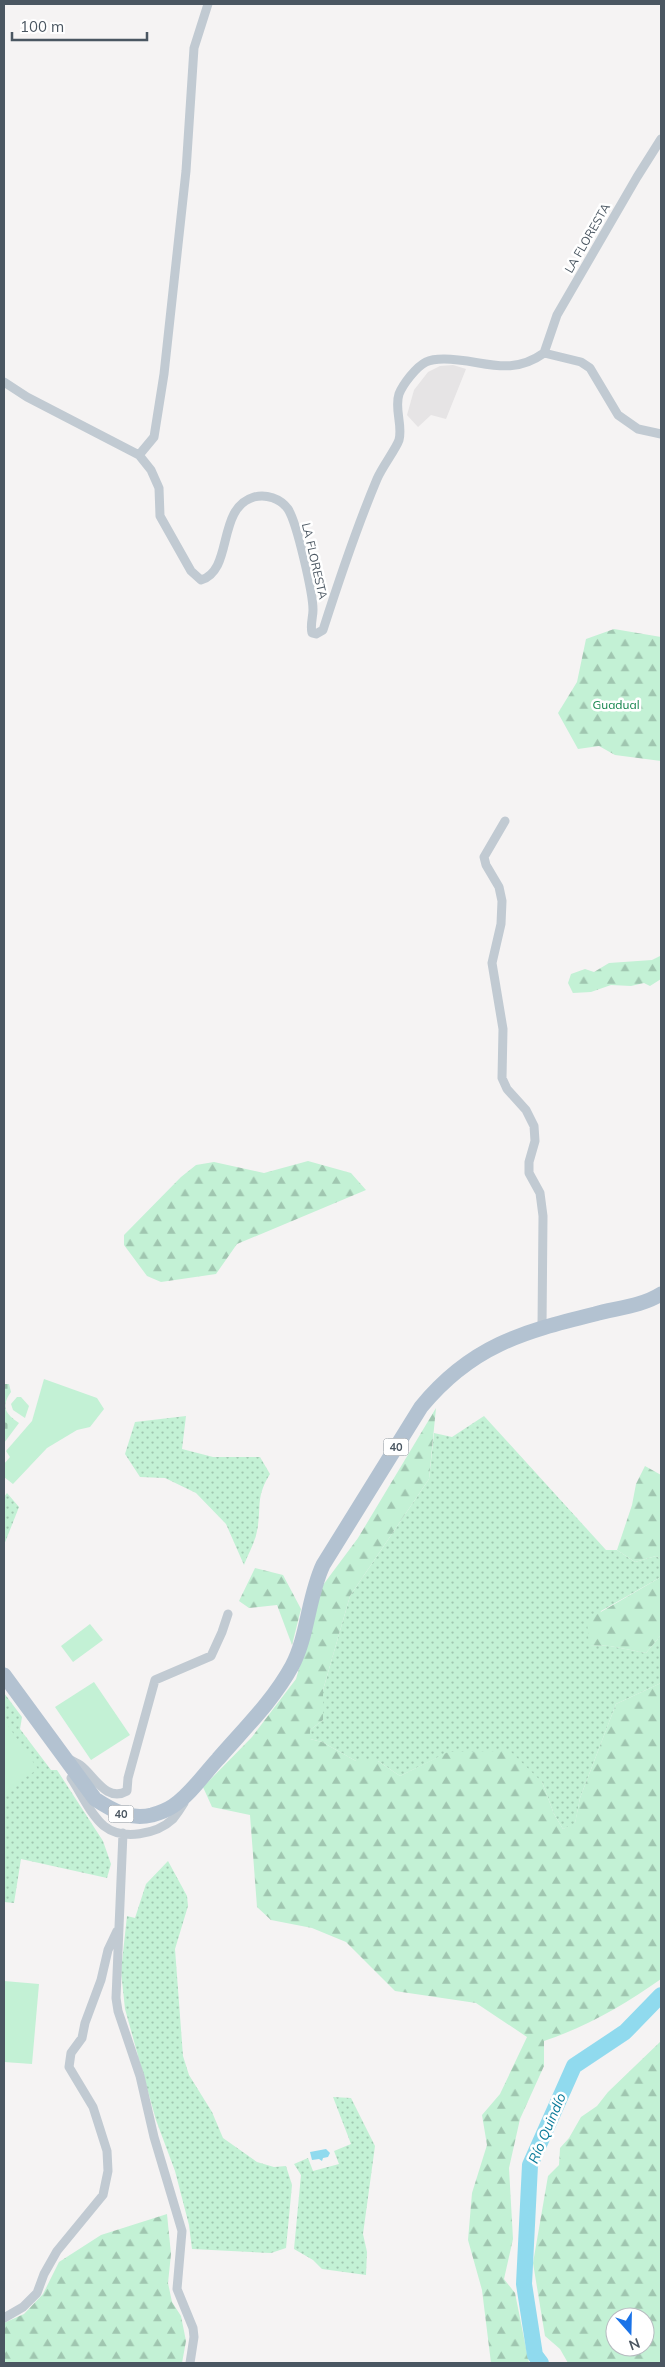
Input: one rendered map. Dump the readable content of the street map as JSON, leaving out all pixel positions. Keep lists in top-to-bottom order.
{
  "streets": {
    "main road": ["40"],
    "street": ["LA FLORESTA"]
  },
  "water": ["Río Quindío"],
  "parks": ["Guadual"],
  "scale_bar": "100 m",
  "north": "bottom"
}
